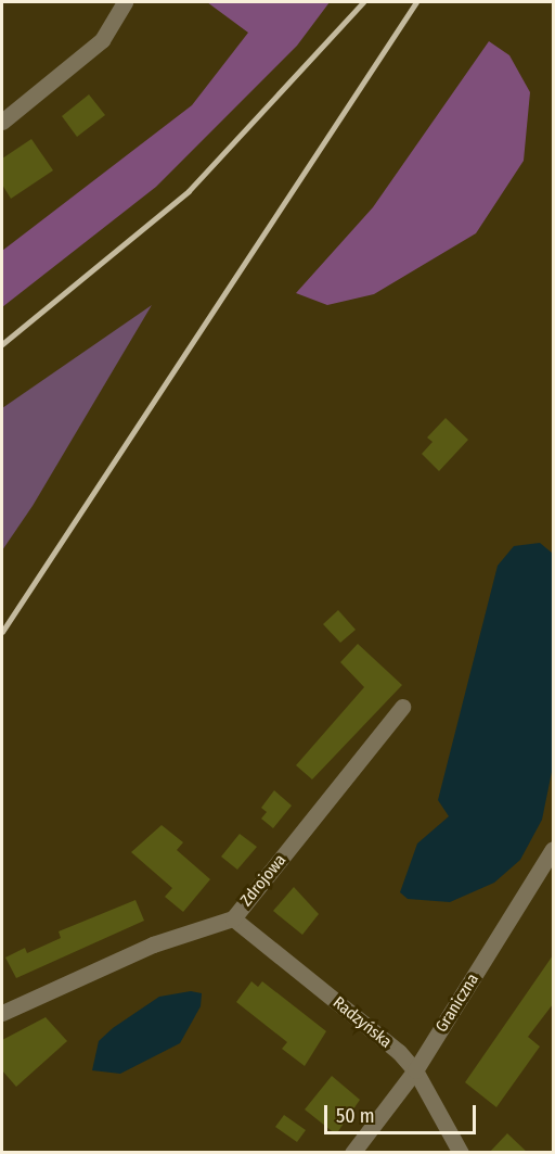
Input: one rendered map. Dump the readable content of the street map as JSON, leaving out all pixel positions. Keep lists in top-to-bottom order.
{
  "streets": {
    "street": ["Zdrojowa", "Graniczna", "Radzyńska"]
  },
  "crossings": [
    ["Zdrojowa", "Radzyńska"],
    ["Graniczna", "Radzyńska"]
  ],
  "scale_bar": "50 m"
}
